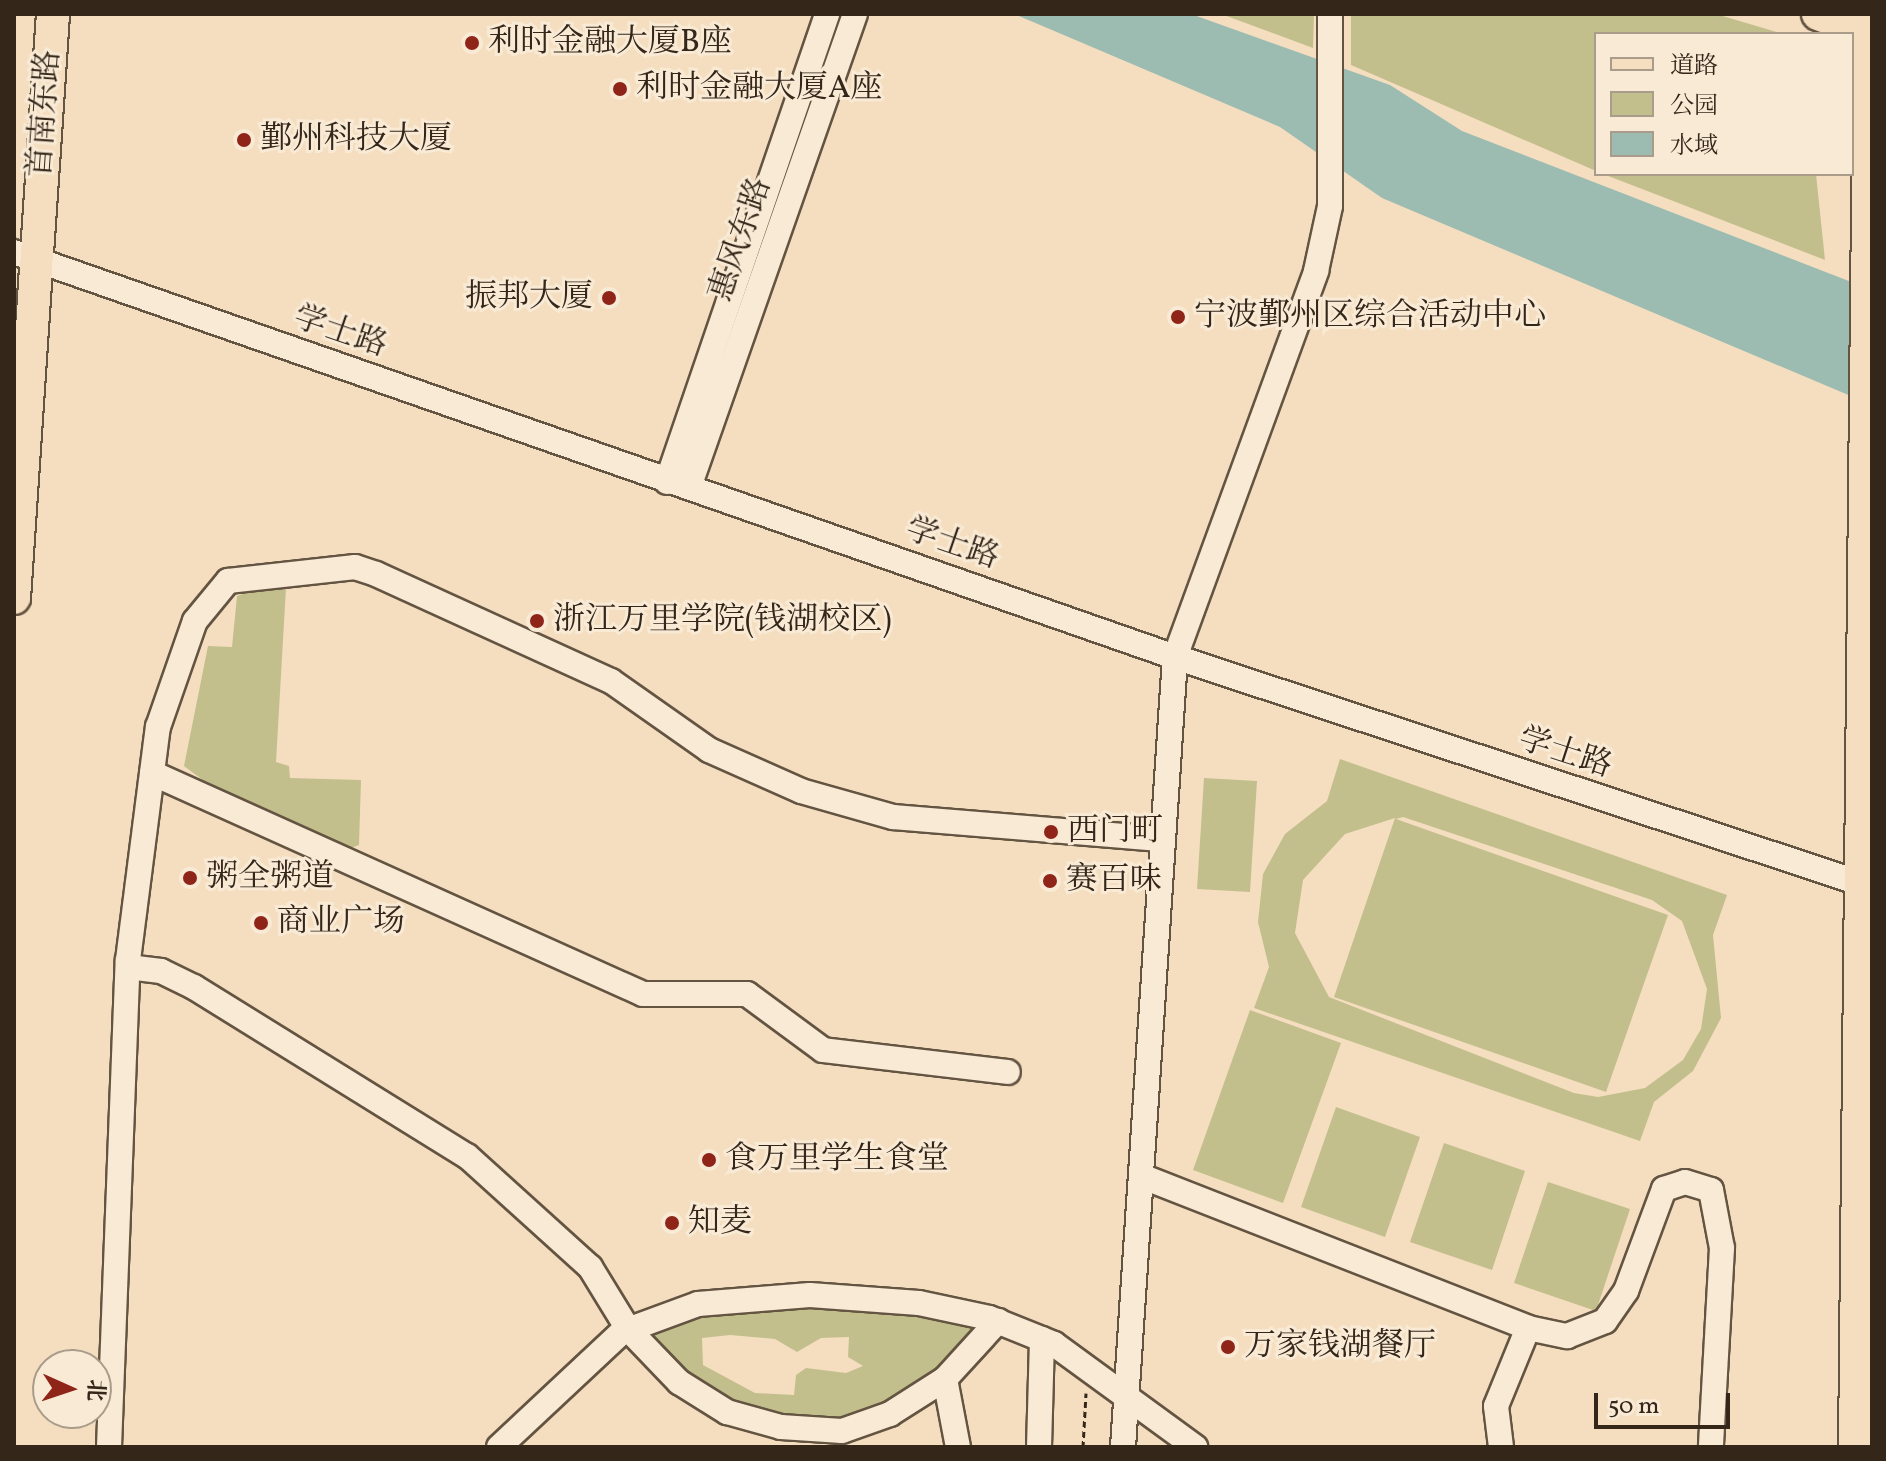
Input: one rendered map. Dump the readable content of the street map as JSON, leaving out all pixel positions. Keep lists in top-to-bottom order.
{
  "streets": {
    "main road": ["首南东路"],
    "street": ["惠风东路", "学士路"]
  },
  "crossings": [
    ["首南东路", "学士路"],
    ["惠风东路", "学士路"]
  ],
  "places": [
    "利时金融大厦B座",
    "利时金融大厦A座",
    "鄞州科技大厦",
    "振邦大厦",
    "宁波鄞州区综合活动中心",
    "浙江万里学院(钱湖校区)",
    "西门町",
    "粥全粥道",
    "赛百味",
    "商业广场",
    "食万里学生食堂",
    "知麦",
    "万家钱湖餐厅"
  ],
  "legend": ["道路", "公园", "水域"],
  "scale_bar": "50 m",
  "north": "right"
}
